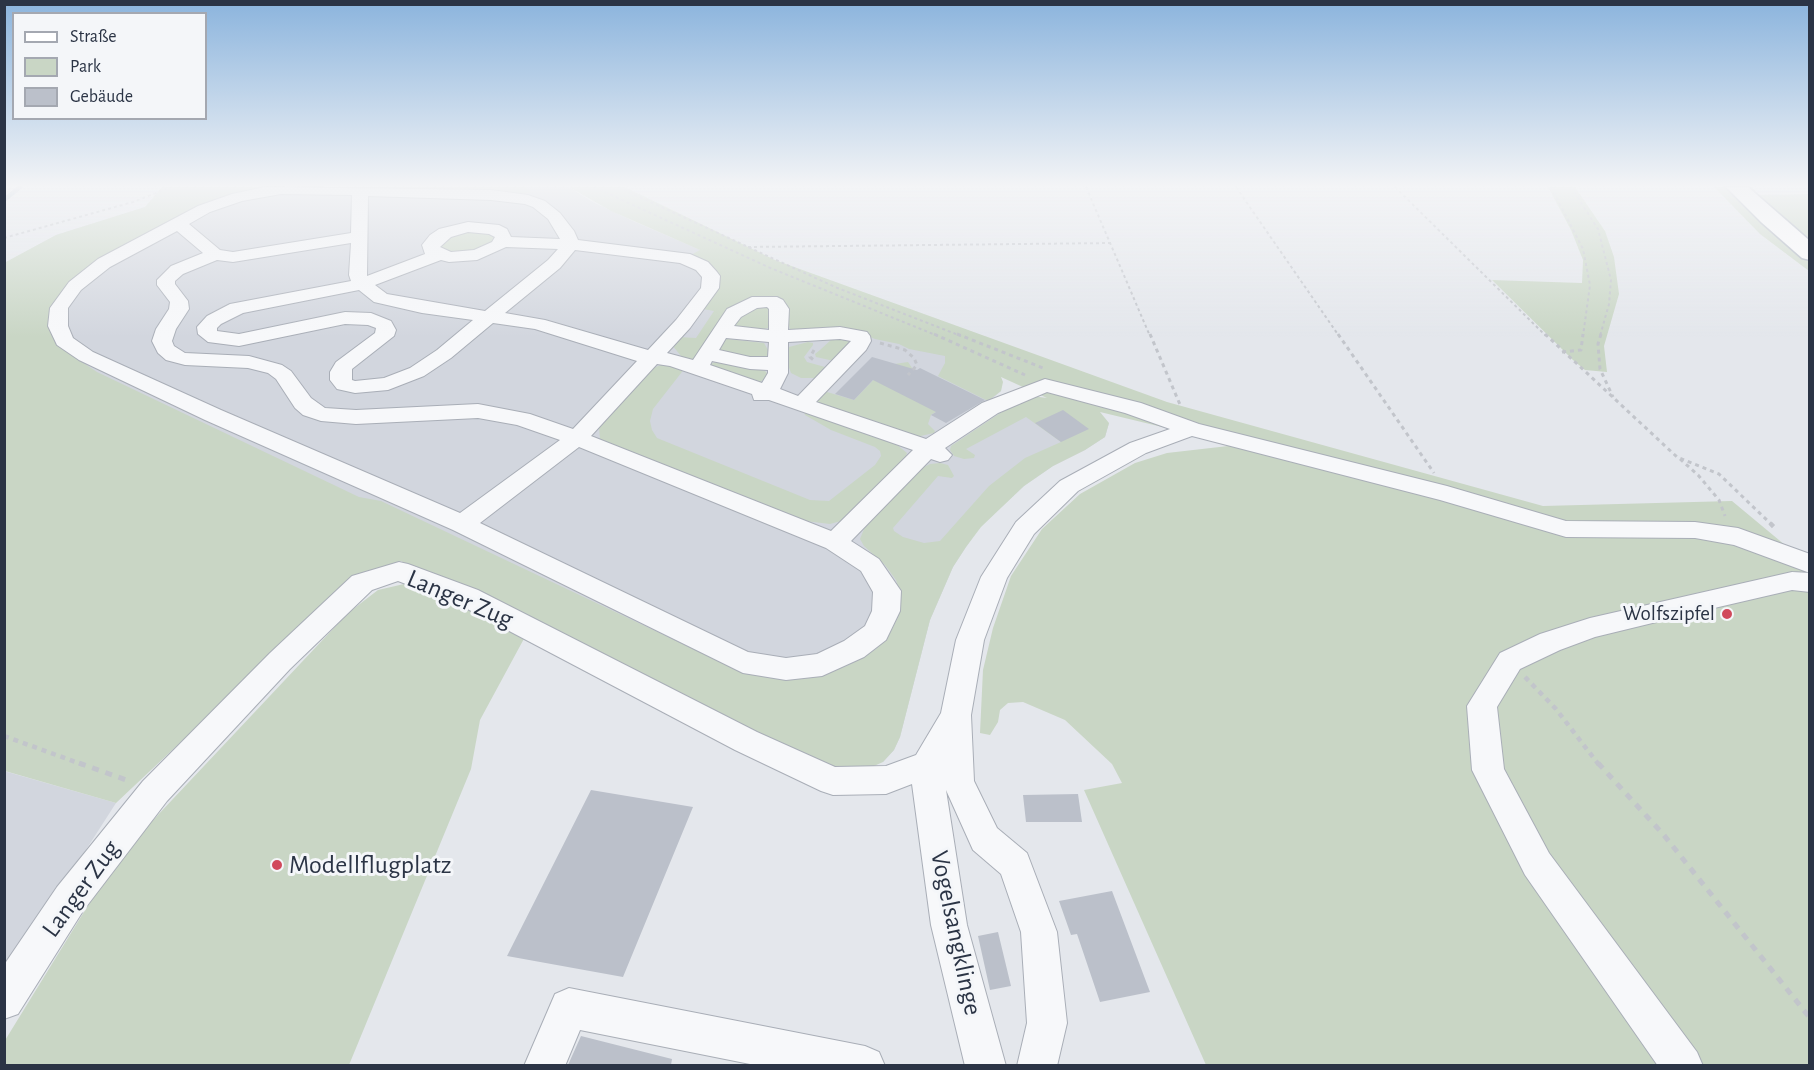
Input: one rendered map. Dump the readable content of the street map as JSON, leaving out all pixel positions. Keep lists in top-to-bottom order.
{
  "streets": {
    "street": ["Langer Zug", "Vogelsangklinge"]
  },
  "crossings": [
    ["Langer Zug", "Vogelsangklinge"]
  ],
  "places": ["Wolfszipfel", "Modellflugplatz"],
  "legend": ["Straße", "Park", "Gebäude"]
}
